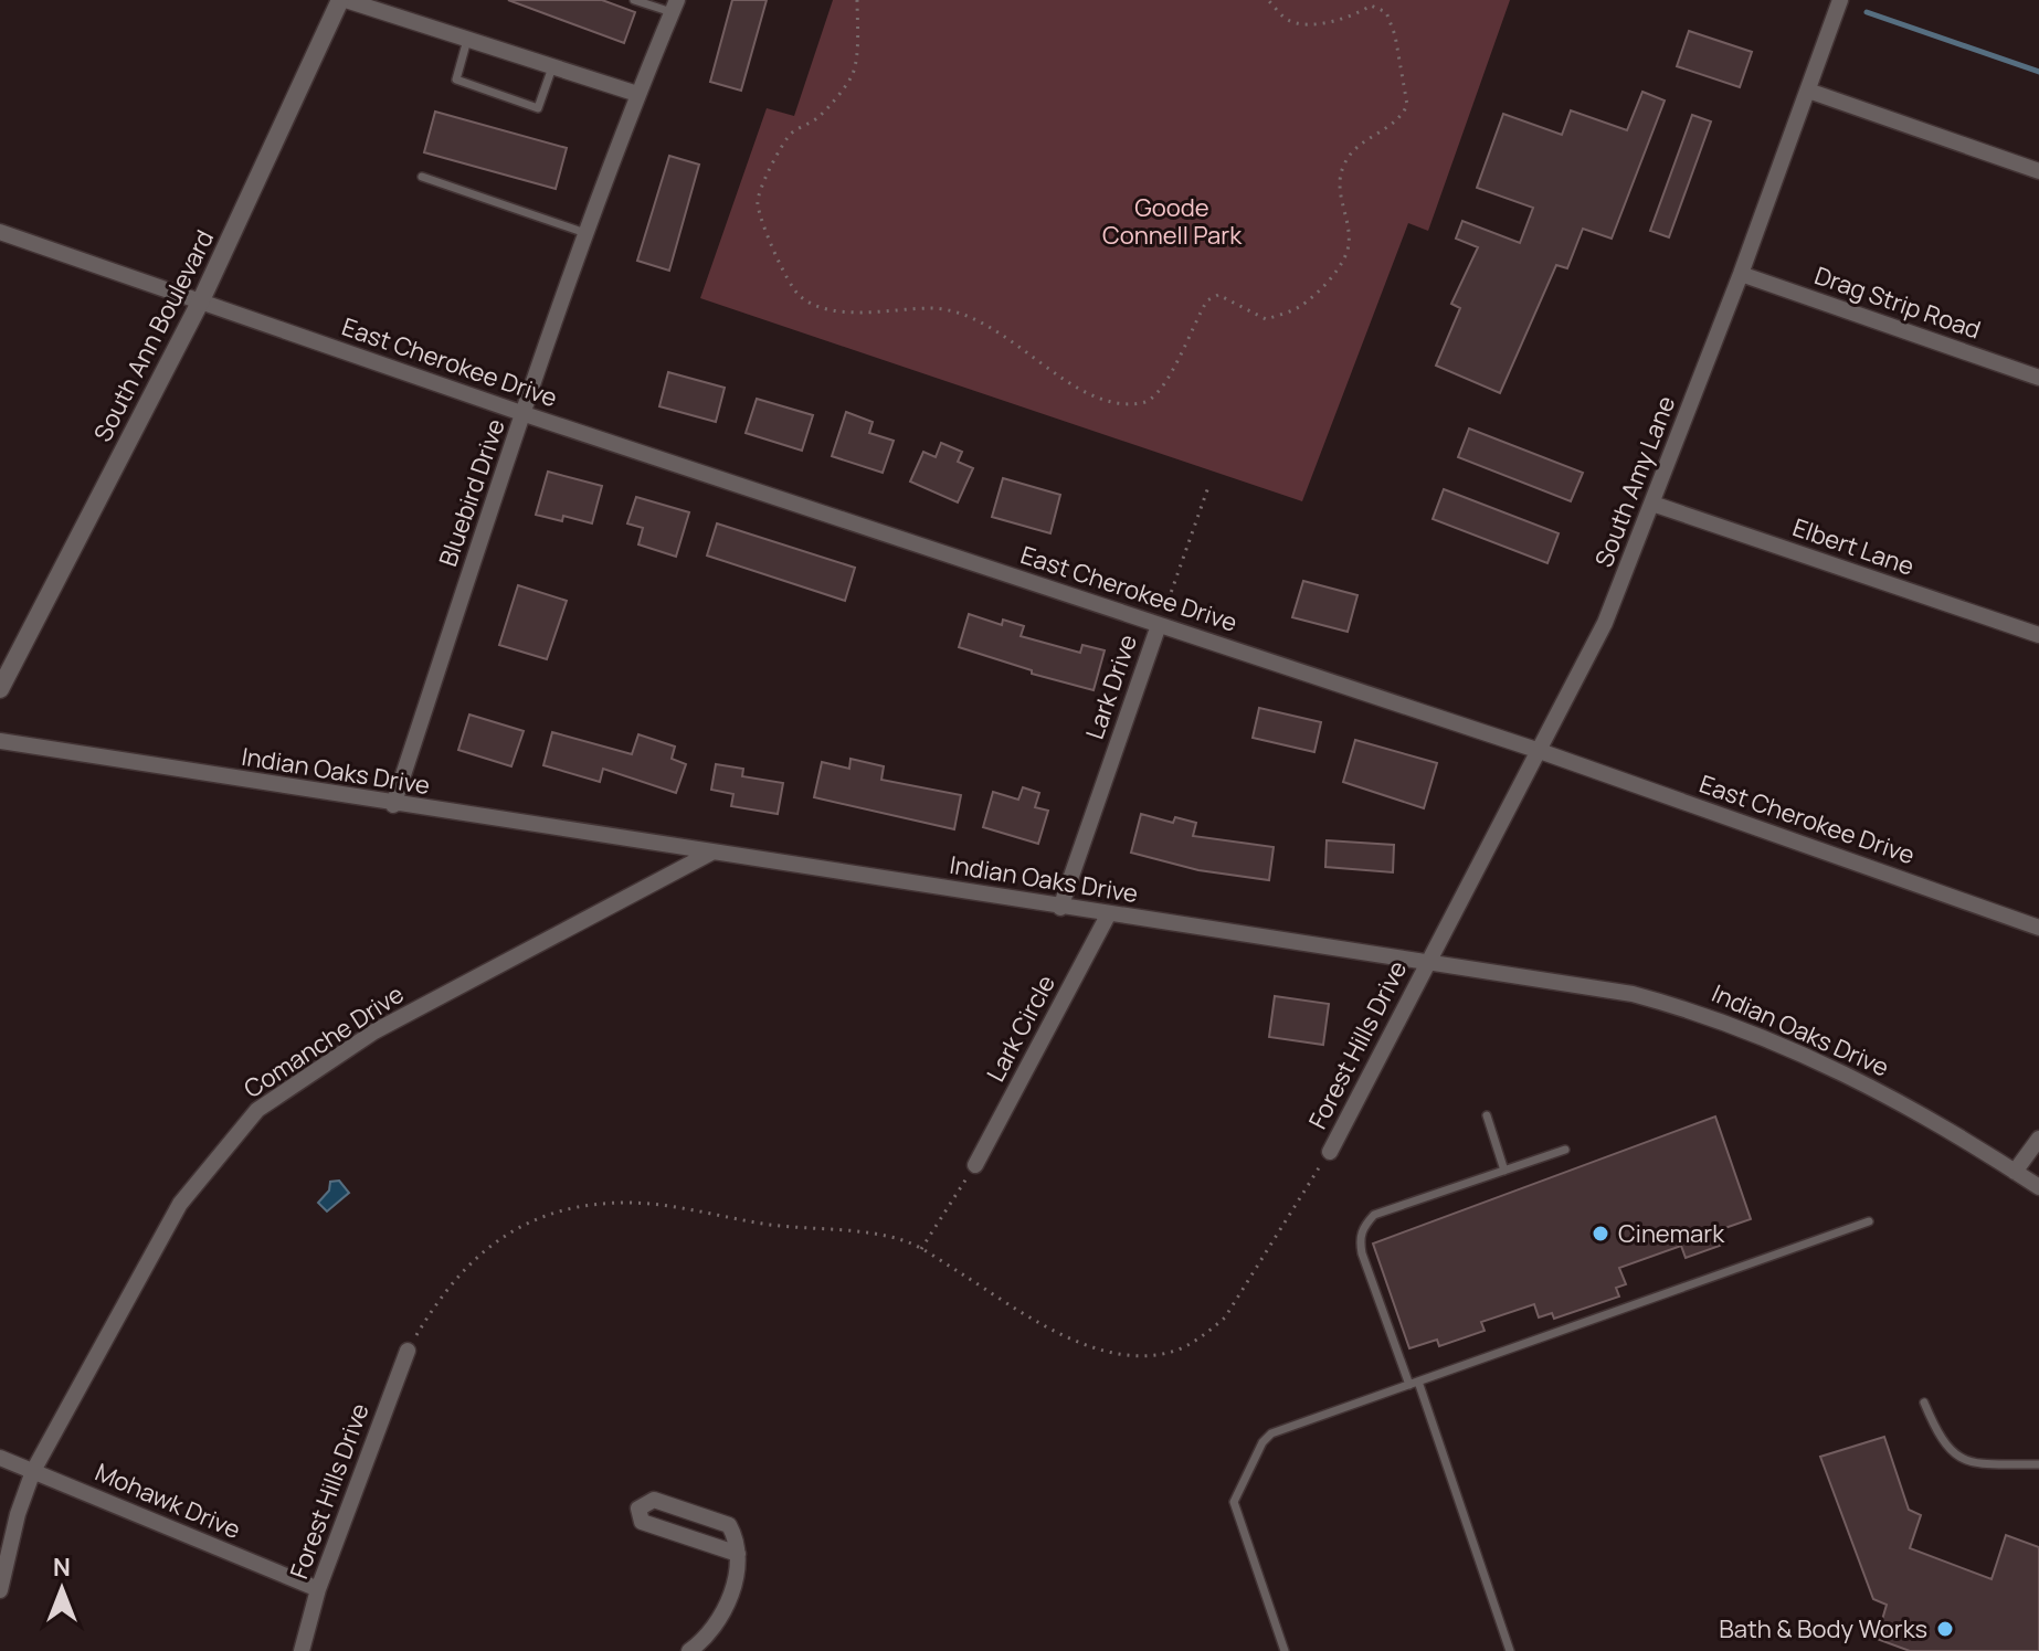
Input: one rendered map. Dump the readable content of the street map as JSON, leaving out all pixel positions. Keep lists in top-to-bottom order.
{
  "streets": {
    "street": [
      "Drag Strip Road",
      "South Ann Boulevard",
      "East Cherokee Drive",
      "South Amy Lane",
      "Bluebird Drive",
      "Elbert Lane",
      "Lark Drive",
      "Indian Oaks Drive",
      "Lark Circle",
      "Comanche Drive",
      "Forest Hills Drive",
      "Mohawk Drive"
    ]
  },
  "crossings": [
    ["Drag Strip Road", "South Amy Lane"],
    ["South Ann Boulevard", "East Cherokee Drive"],
    ["East Cherokee Drive", "South Amy Lane"],
    ["East Cherokee Drive", "Bluebird Drive"],
    ["East Cherokee Drive", "Lark Drive"],
    ["South Amy Lane", "Elbert Lane"],
    ["South Amy Lane", "Indian Oaks Drive"],
    ["South Amy Lane", "Forest Hills Drive"],
    ["Bluebird Drive", "Indian Oaks Drive"],
    ["Lark Drive", "Indian Oaks Drive"],
    ["Indian Oaks Drive", "Lark Circle"],
    ["Indian Oaks Drive", "Comanche Drive"],
    ["Indian Oaks Drive", "Forest Hills Drive"],
    ["Comanche Drive", "Mohawk Drive"],
    ["Forest Hills Drive", "Mohawk Drive"]
  ],
  "parks": ["Goode Connell Park"],
  "places": ["Cinemark", "Bath & Body Works"],
  "north": "top"
}
